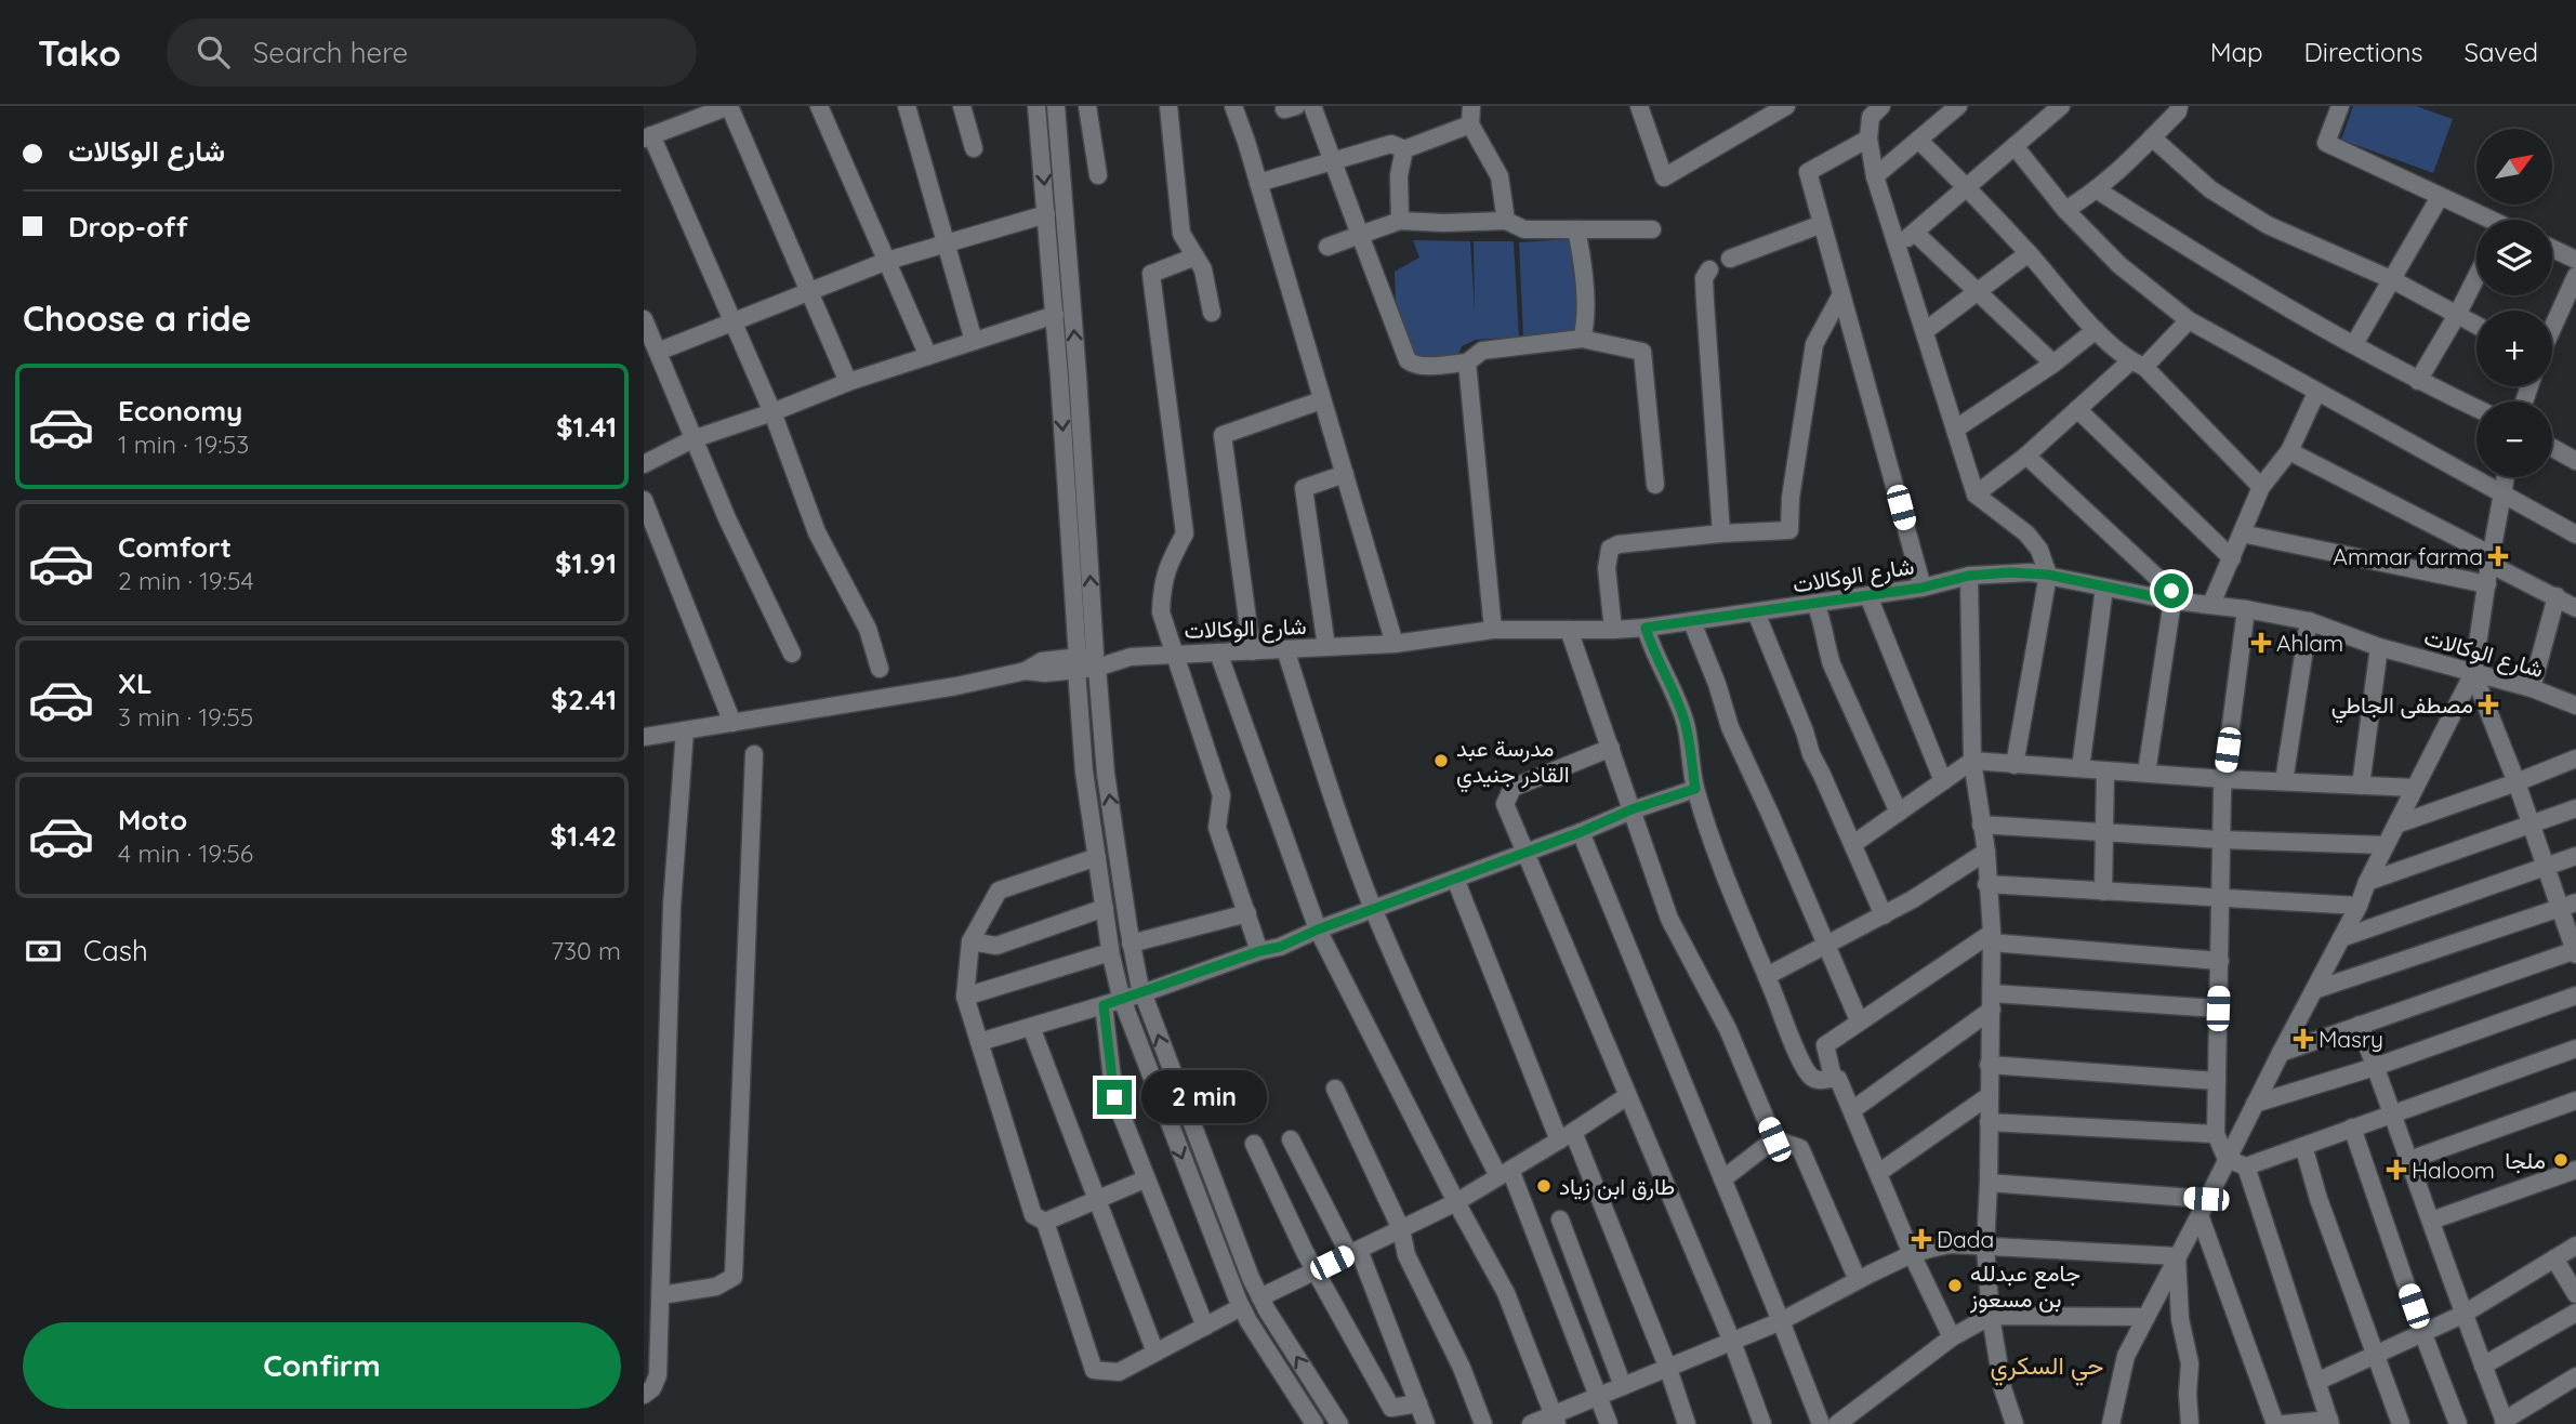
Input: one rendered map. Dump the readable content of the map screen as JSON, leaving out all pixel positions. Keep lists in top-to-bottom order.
{
  "streets": {
    "street": ["شارع الوكالات"]
  },
  "districts": ["حي السكري"],
  "places": {
    "health": [
      "Ammar farma",
      "Ahlam",
      "مصطفى الجاطي",
      "Masry",
      "Haloom",
      "Dada"
    ],
    "other": [
      "مدرسة عبد القادر جنيدي",
      "ملجا",
      "طارق ابن زياد",
      "جامع عبدلله بن مسعوز"
    ]
  },
  "north": "top right",
  "page": {
    "header": "Tako",
    "search": "Search here",
    "nav": ["Map", "Directions", "Saved"],
    "banner": ["شارع الوكالات", "Drop-off"],
    "map_buttons": ["+", "−"],
    "heading": "Choose a ride",
    "list": [
      {
        "name": "Economy",
        "note": "1 min · 19:53",
        "value": "$1.41"
      },
      {
        "name": "Comfort",
        "note": "2 min · 19:54",
        "value": "$1.91"
      },
      {
        "name": "XL",
        "note": "3 min · 19:55",
        "value": "$2.41"
      },
      {
        "name": "Moto",
        "note": "4 min · 19:56",
        "value": "$1.42"
      }
    ],
    "pay": ["Cash", "730 m"],
    "bubble": "2 min",
    "buttons": "Confirm"
  }
}
